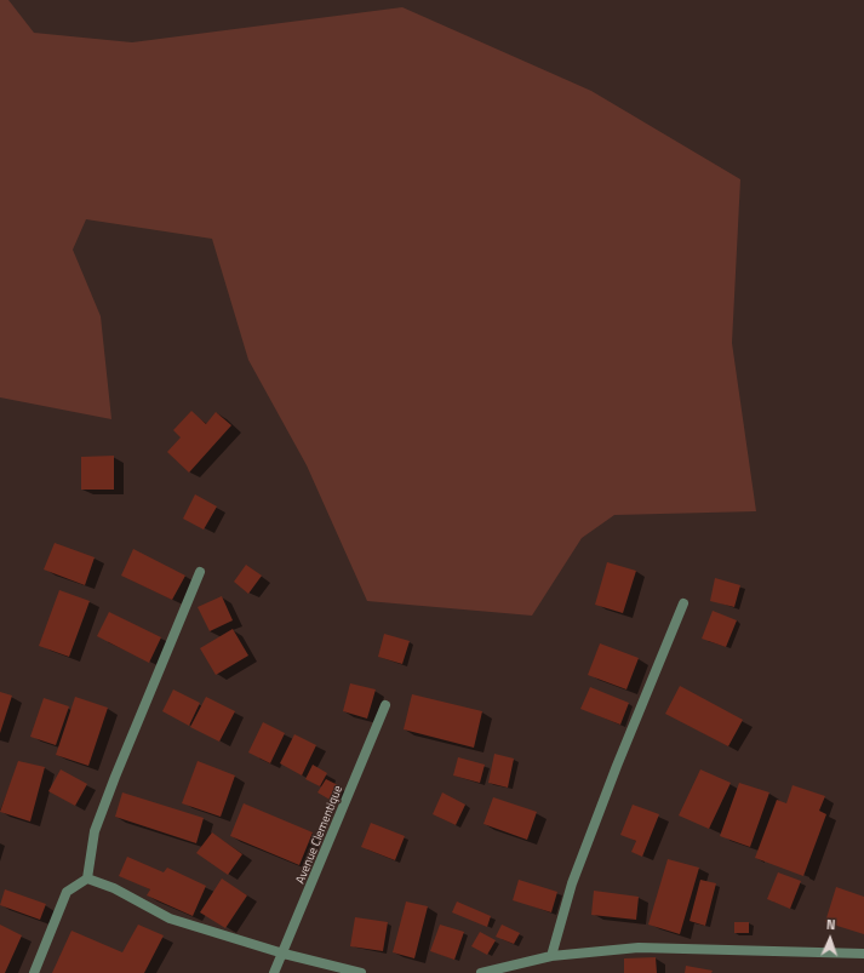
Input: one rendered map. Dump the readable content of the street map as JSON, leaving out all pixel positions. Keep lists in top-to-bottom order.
{
  "streets": {
    "street": ["Avenue Clementique"]
  },
  "north": "top"
}
